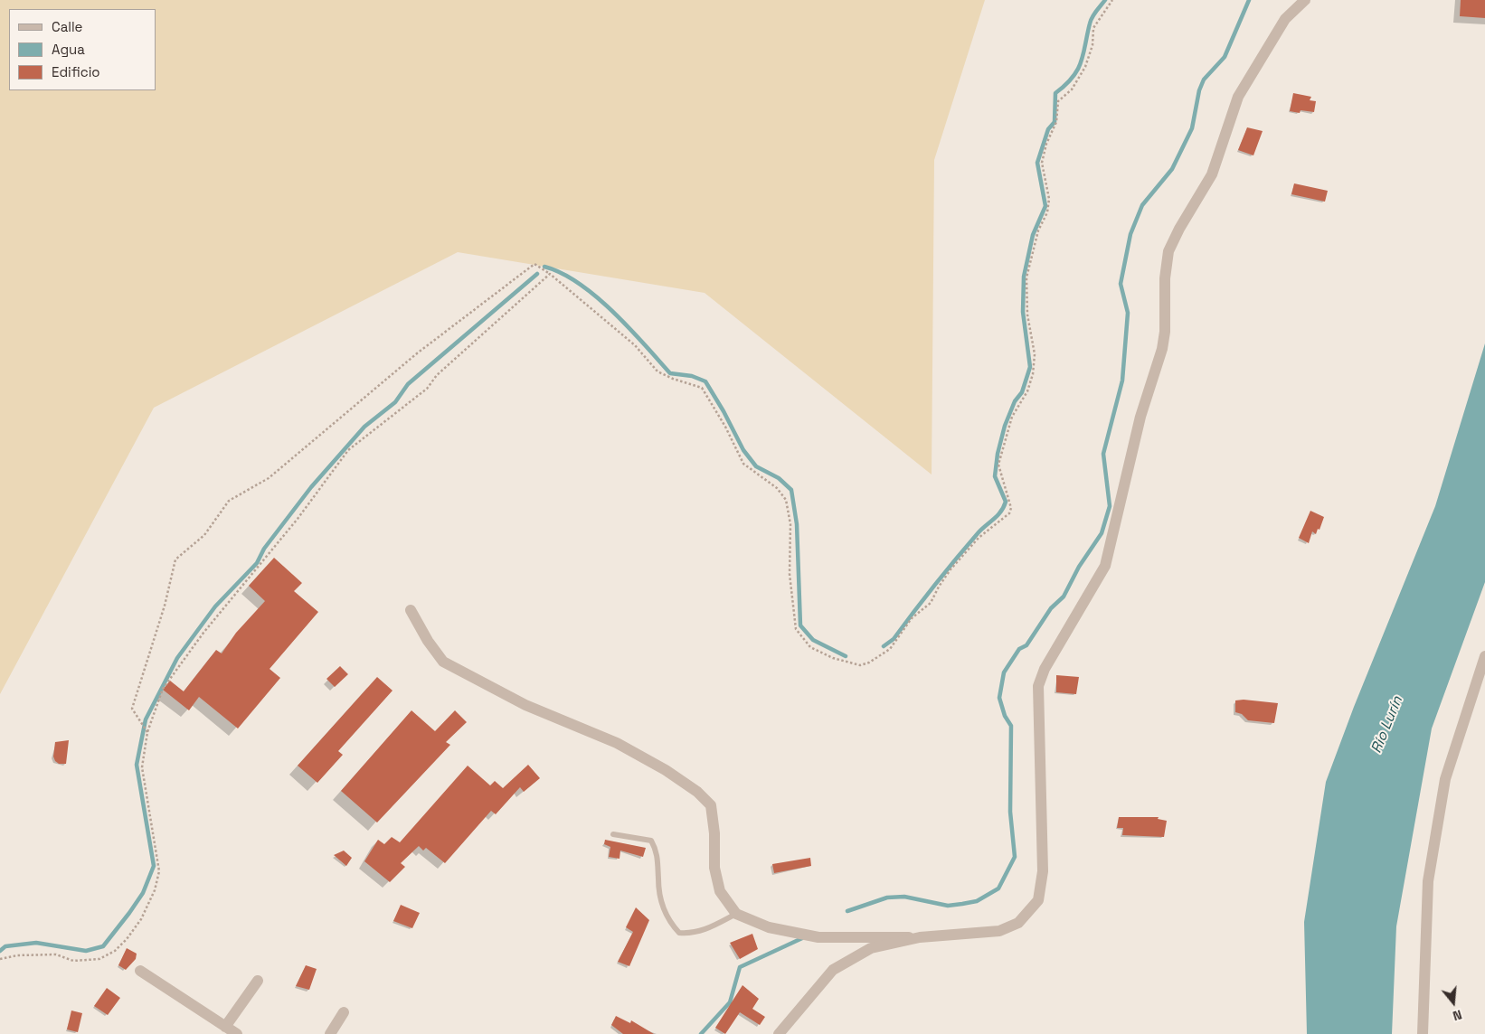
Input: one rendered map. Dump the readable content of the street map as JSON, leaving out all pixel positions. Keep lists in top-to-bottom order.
{
  "water": ["Río Lurín"],
  "legend": ["Calle", "Agua", "Edificio"],
  "north": "bottom"
}
